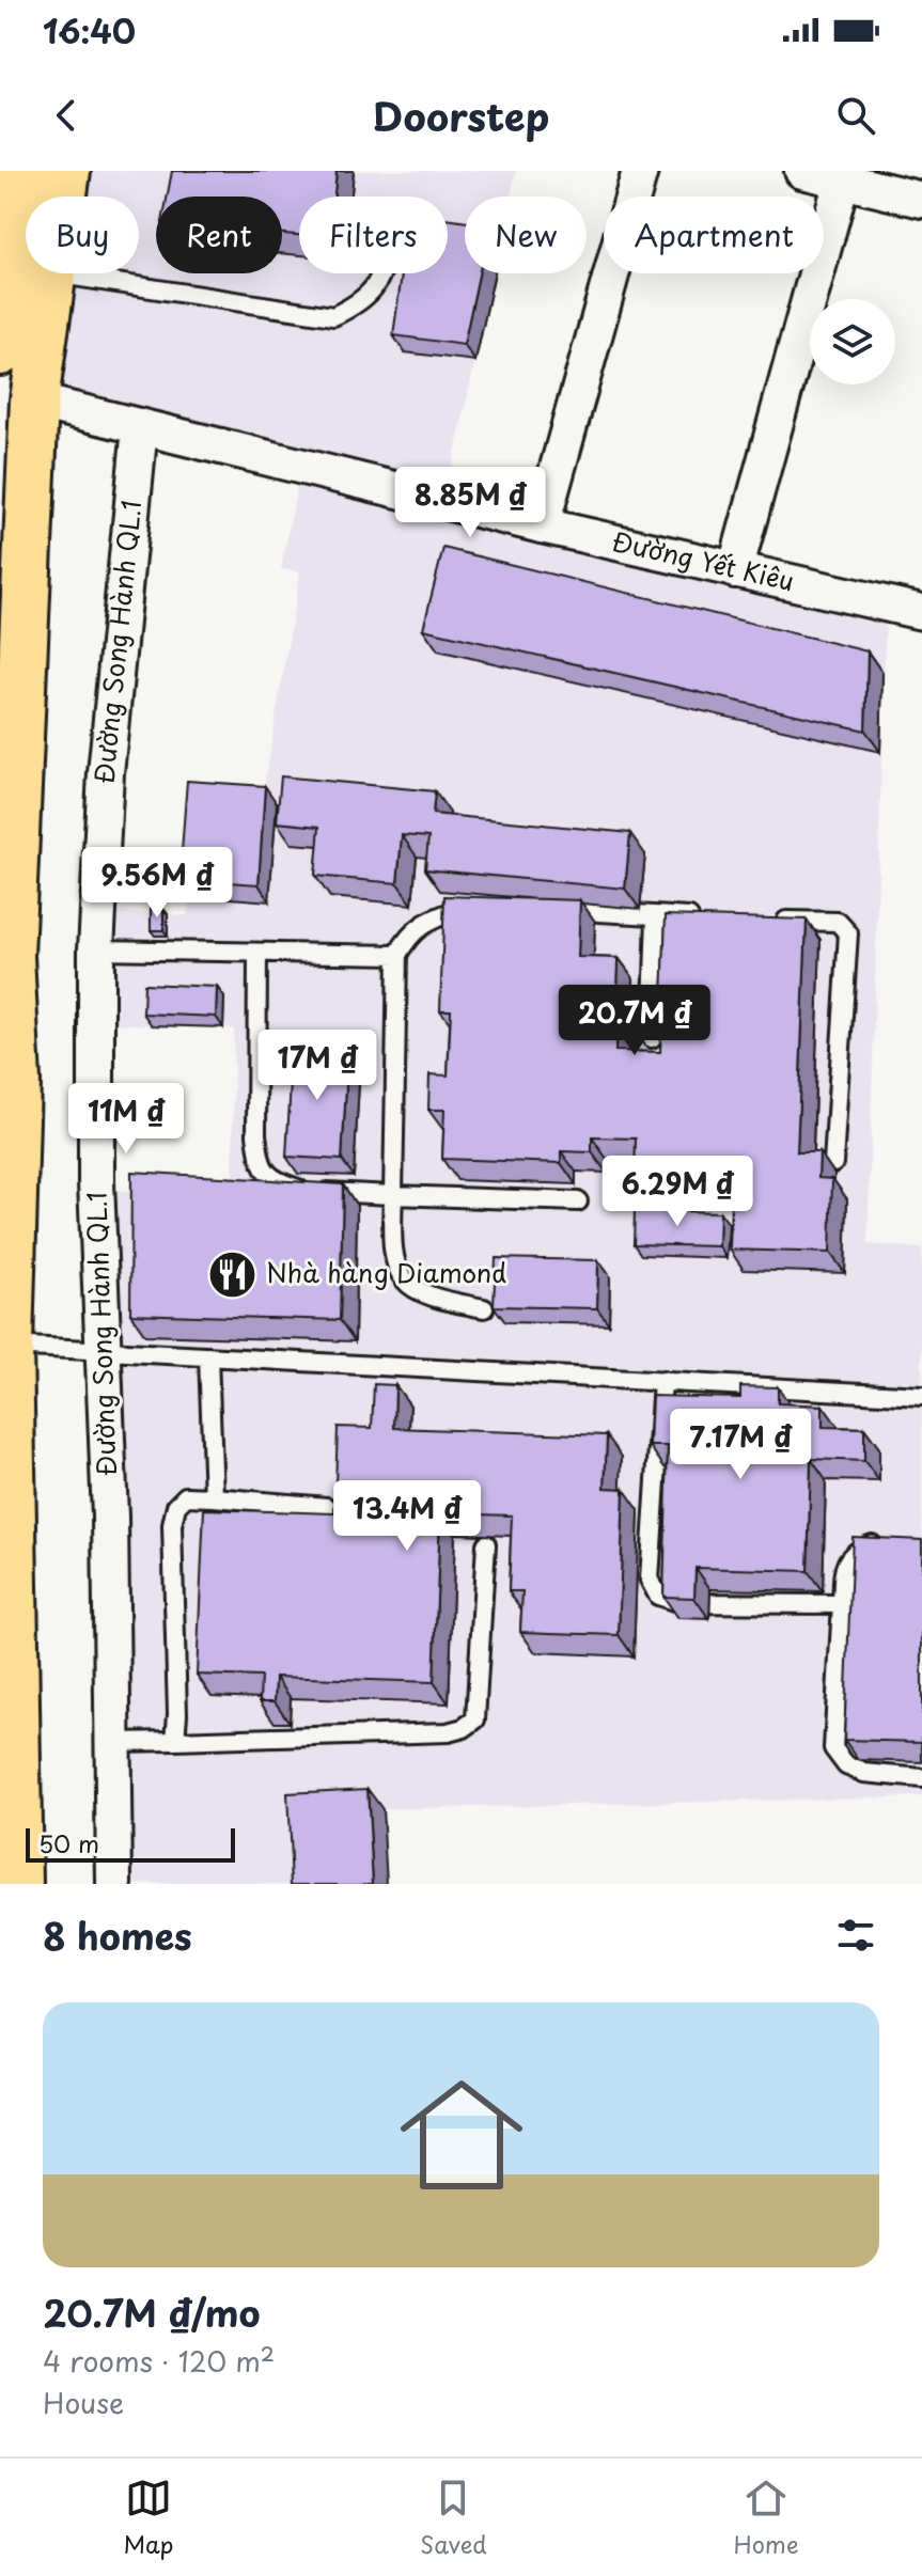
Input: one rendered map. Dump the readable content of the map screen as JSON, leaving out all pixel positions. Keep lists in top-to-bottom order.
{
  "streets": {
    "street": ["Đường Yết Kiêu", "Đường Song Hành QL.1"]
  },
  "crossings": [
    ["Đường Yết Kiêu", "Đường Song Hành QL.1"]
  ],
  "places": {
    "restaurant": ["Nhà hàng Diamond"]
  },
  "scale_bar": "50 m",
  "page": {
    "status": "16:40",
    "header": "Doorstep",
    "chip": [
      "Buy",
      "Rent",
      "Filters",
      "New",
      "Apartment"
    ],
    "price": [
      "8.85M ₫",
      "9.56M ₫",
      "20.7M ₫",
      "17M ₫",
      "11M ₫",
      "6.29M ₫",
      "7.17M ₫",
      "13.4M ₫"
    ],
    "scale": "50 m",
    "heading": "8 homes",
    "list": [
      {
        "name": "20.7M ₫/mo",
        "note": "4 rooms · 120 m² · House"
      }
    ],
    "tabs": ["Map", "Saved", "Home"]
  }
}
